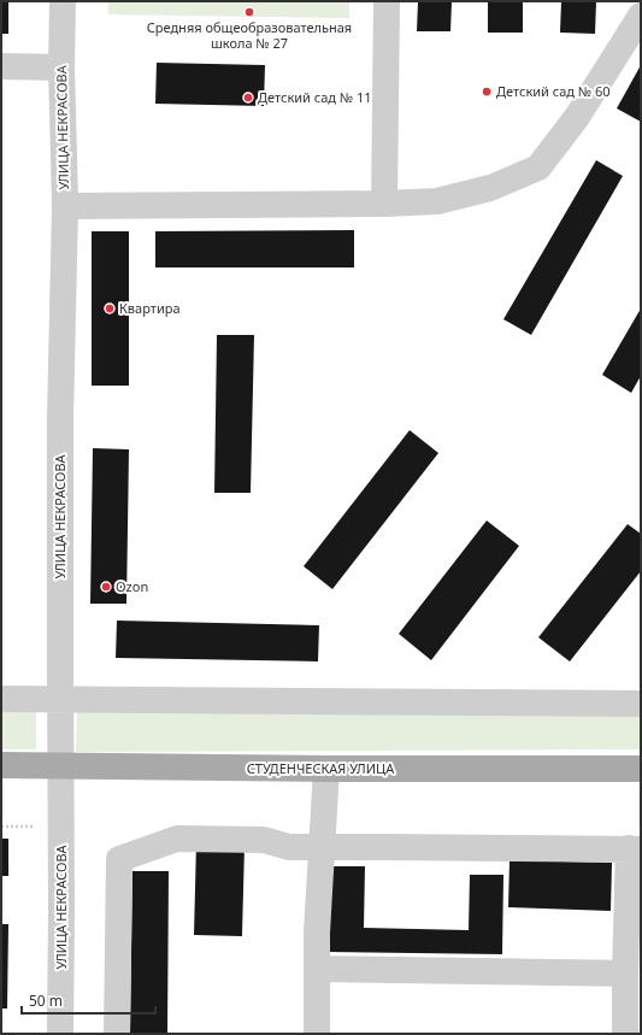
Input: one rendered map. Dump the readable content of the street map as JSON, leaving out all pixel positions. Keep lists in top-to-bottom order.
{
  "streets": {
    "main road": ["СТУДЕНЧЕСКАЯ УЛИЦА"],
    "street": ["УЛИЦА НЕКРАСОВА"]
  },
  "crossings": [
    ["УЛИЦА НЕКРАСОВА", "СТУДЕНЧЕСКАЯ УЛИЦА"]
  ],
  "places": [
    "Средняя общеобразовательная школа № 27",
    "Детский сад № 60",
    "Детский сад № 11",
    "Квартира",
    "Ozon"
  ],
  "scale_bar": "50 m"
}
